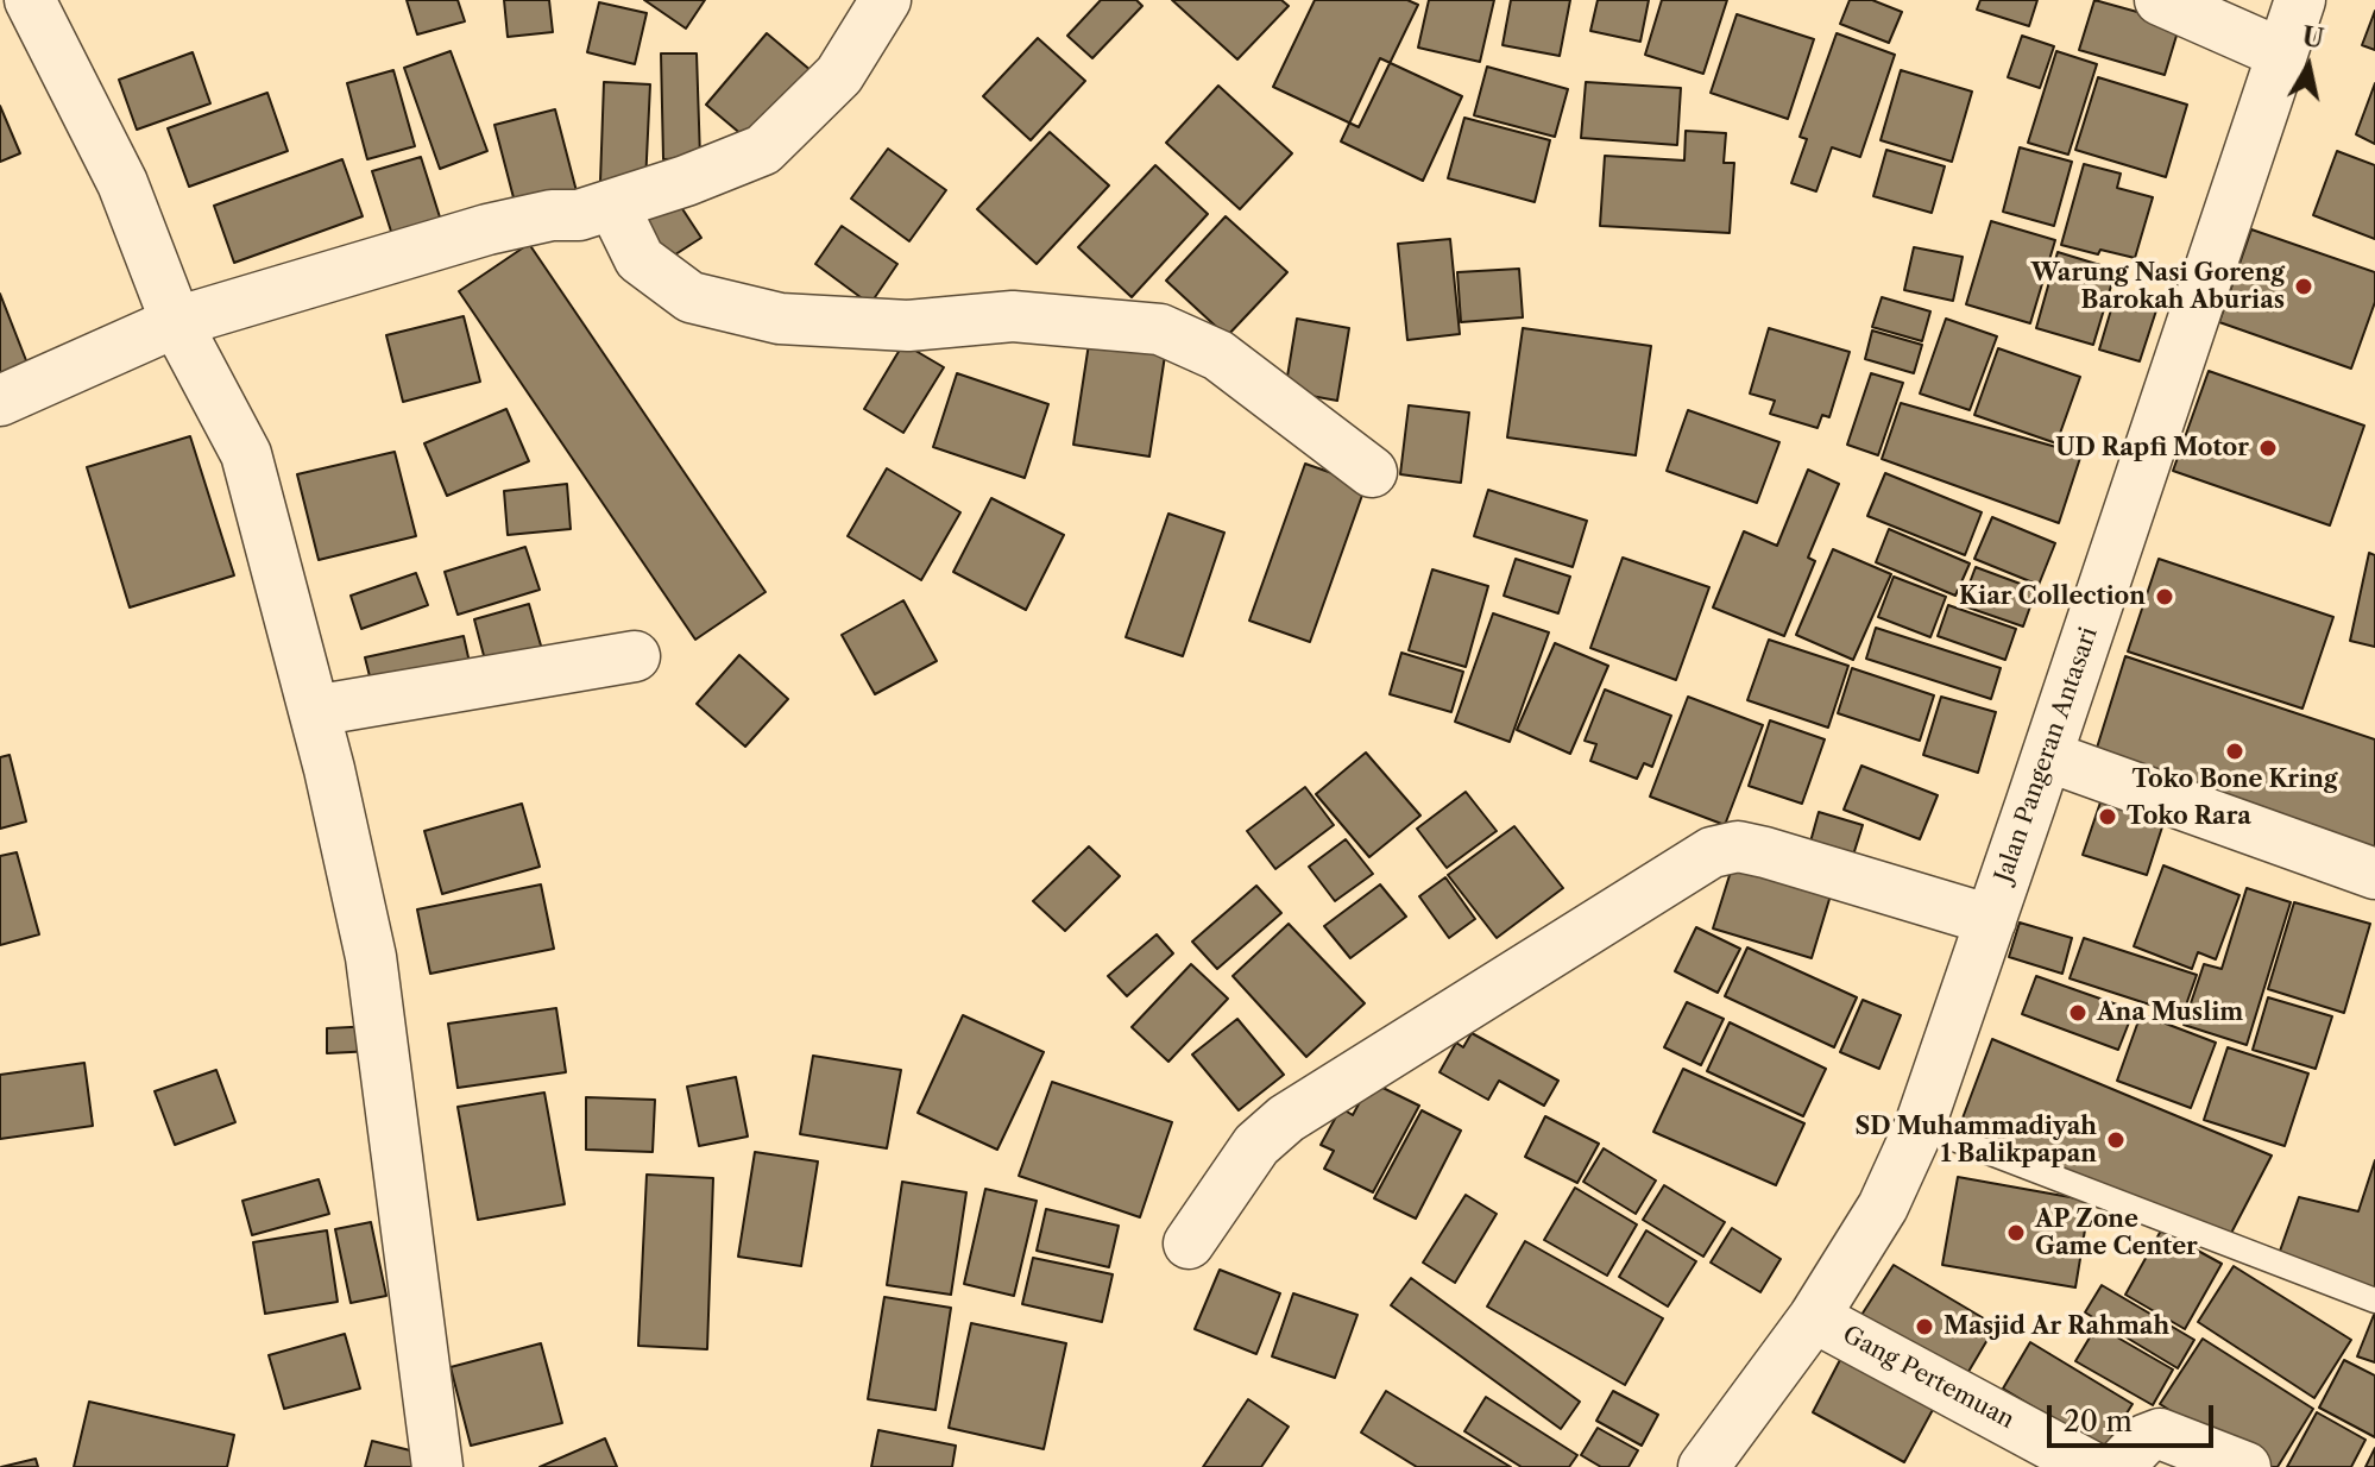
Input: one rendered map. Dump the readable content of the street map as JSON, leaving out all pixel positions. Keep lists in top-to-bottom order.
{
  "streets": {
    "street": ["Jalan Pangeran Antasari", "Gang Pertemuan"]
  },
  "crossings": [
    ["Jalan Pangeran Antasari", "Gang Pertemuan"]
  ],
  "places": [
    "Warung Nasi Goreng Barokah Aburias",
    "UD Rapfi Motor",
    "Kiar Collection",
    "Toko Bone Kring",
    "Toko Rara",
    "Ana Muslim",
    "SD Muhammadiyah 1 Balikpapan",
    "AP Zone Game Center",
    "Masjid Ar Rahmah"
  ],
  "scale_bar": "20 m",
  "north": "top"
}
